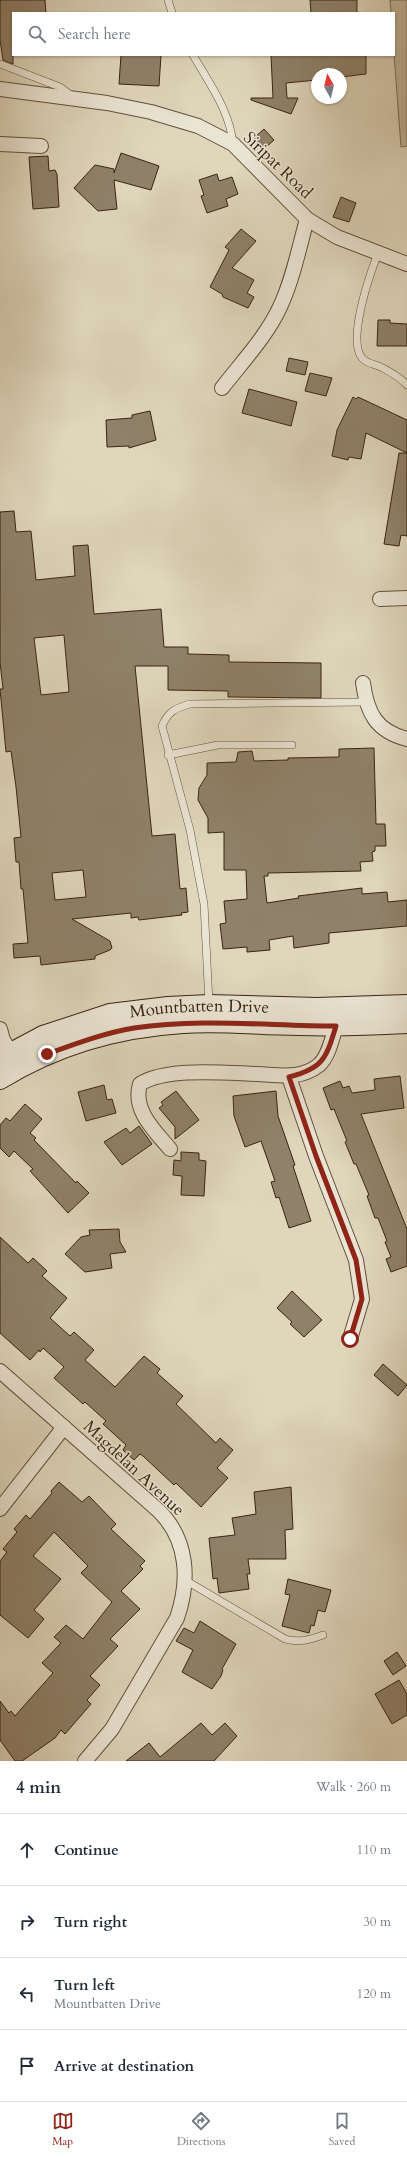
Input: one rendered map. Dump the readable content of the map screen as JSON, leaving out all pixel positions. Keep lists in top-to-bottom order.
{
  "streets": {
    "main road": ["Mountbatten Drive"],
    "street": ["Siripat Road", "Magdelan Avenue"]
  },
  "north": "top",
  "page": {
    "search": "Search here",
    "heading": ["4 min", "Walk · 260 m"],
    "list": [
      ["Continue", "110 m"],
      ["Turn right", "30 m"],
      ["Turn left", "Mountbatten Drive", "120 m"],
      "Arrive at destination"
    ],
    "nav": ["Map", "Directions", "Saved"]
  }
}
